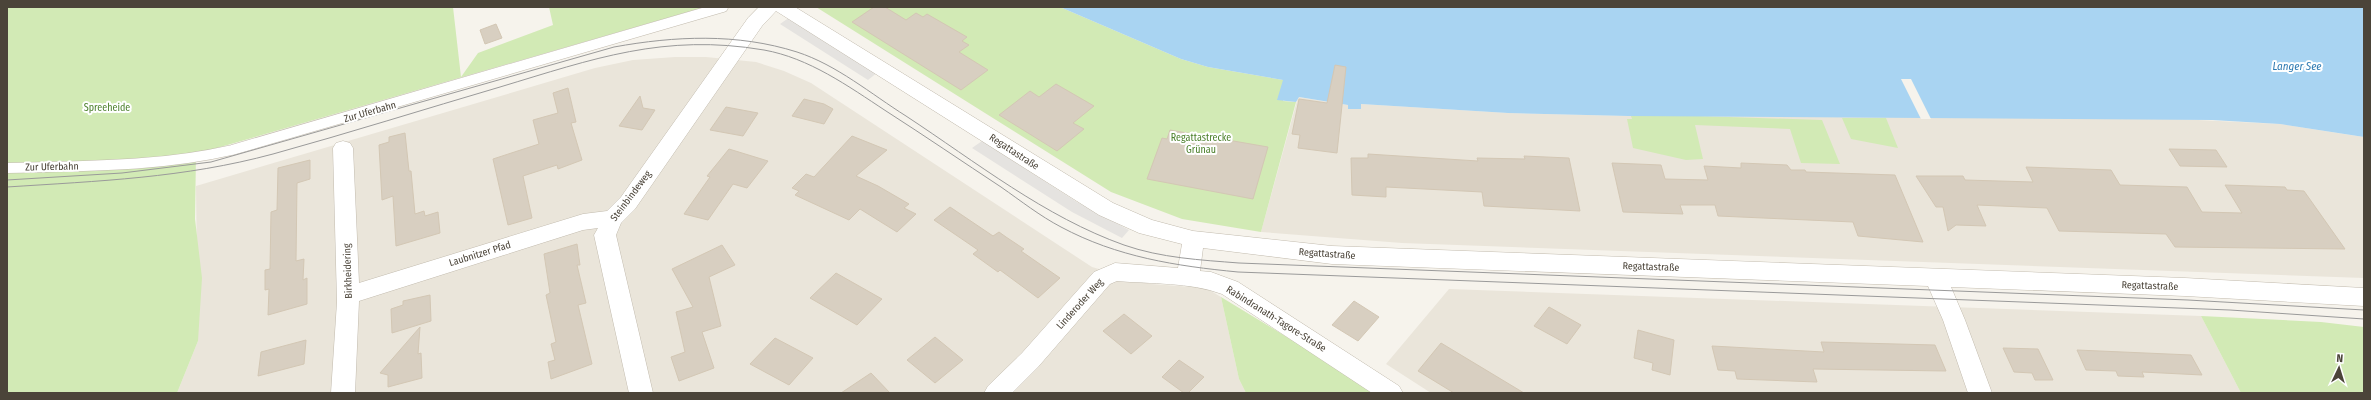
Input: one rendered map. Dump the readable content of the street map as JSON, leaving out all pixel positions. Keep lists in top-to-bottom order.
{
  "streets": {
    "street": [
      "Regattastraße",
      "Steinbindeweg",
      "Laubnitzer Pfad",
      "Birkheidering",
      "Linderoder Weg",
      "Rabindranath-Tagore-Straße"
    ],
    "lane": ["Zur Uferbahn"]
  },
  "crossings": [
    ["Steinbindeweg", "Laubnitzer Pfad"],
    ["Laubnitzer Pfad", "Birkheidering"],
    ["Linderoder Weg", "Rabindranath-Tagore-Straße"]
  ],
  "water": ["Langer See"],
  "parks": ["Spreeheide", "Regattastrecke Grünau"],
  "north": "top"
}
